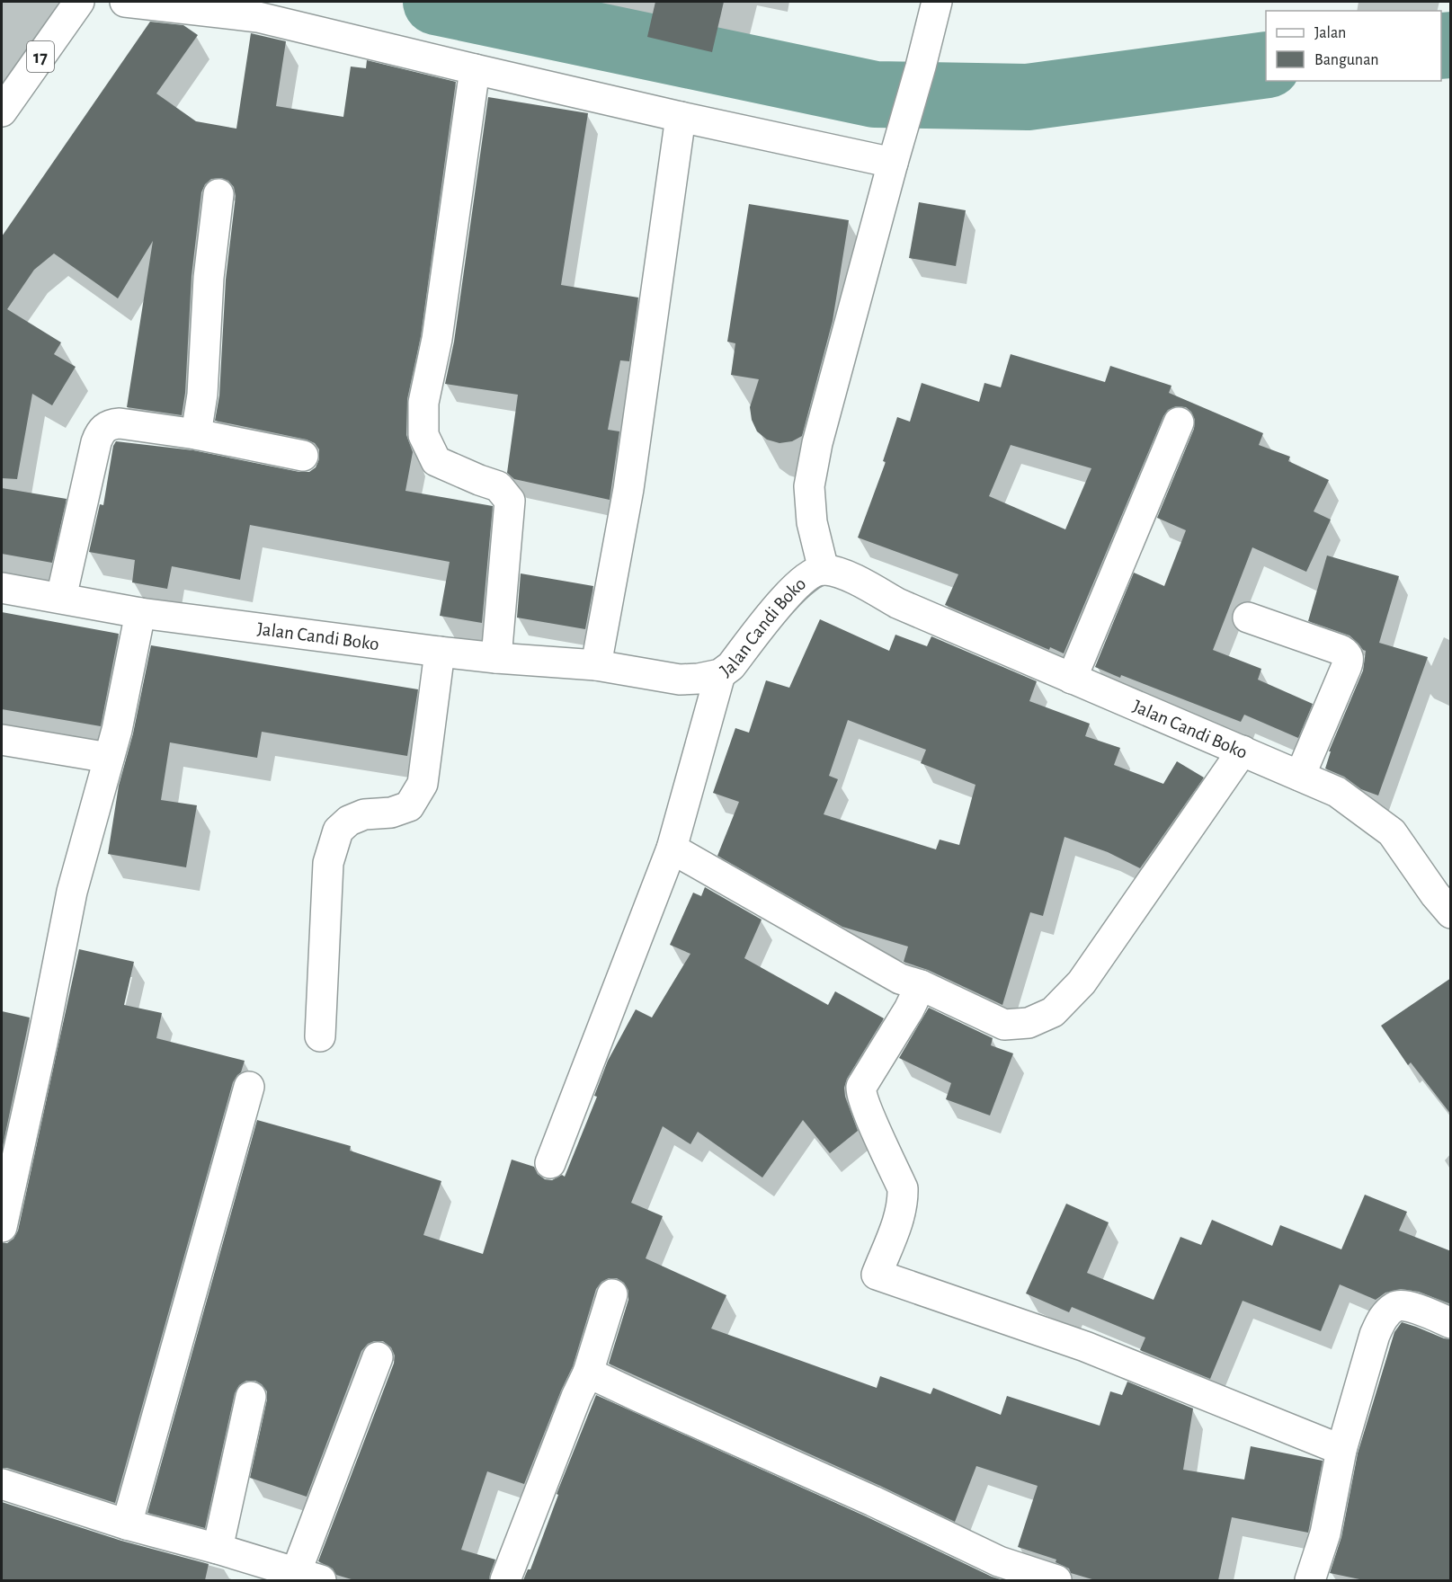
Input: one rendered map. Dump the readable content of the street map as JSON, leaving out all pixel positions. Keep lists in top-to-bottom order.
{
  "streets": {
    "main road": ["17", "Jalan Candi Boko"]
  },
  "legend": ["Jalan", "Bangunan"]
}
